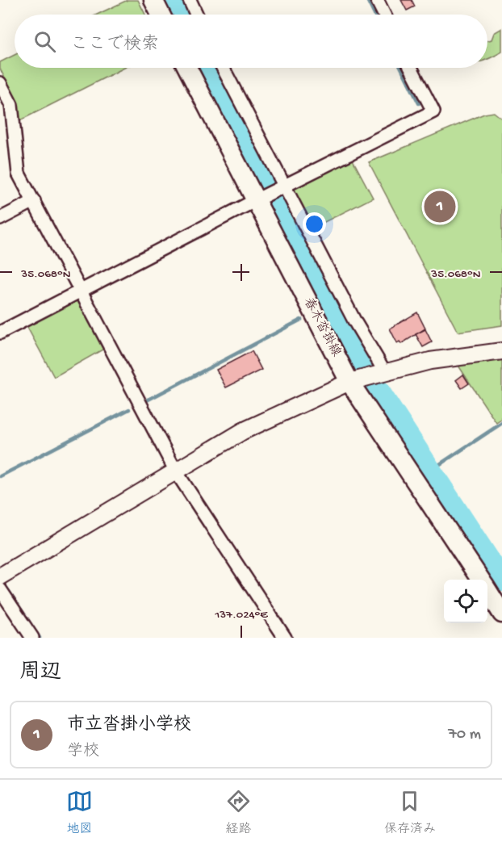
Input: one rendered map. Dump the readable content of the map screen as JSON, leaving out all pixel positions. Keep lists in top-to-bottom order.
{
  "streets": {
    "main road": ["春木沓掛線"]
  },
  "page": {
    "search": "ここで検索",
    "pins": "1",
    "heading": "周辺",
    "list": [
      {
        "mark": "1",
        "name": "市立沓掛小学校",
        "note": "学校",
        "value": "70 m"
      }
    ],
    "nav": ["地図", "経路", "保存済み"]
  },
  "coordinates": ["35.068°N", "137.024°E"]
}
